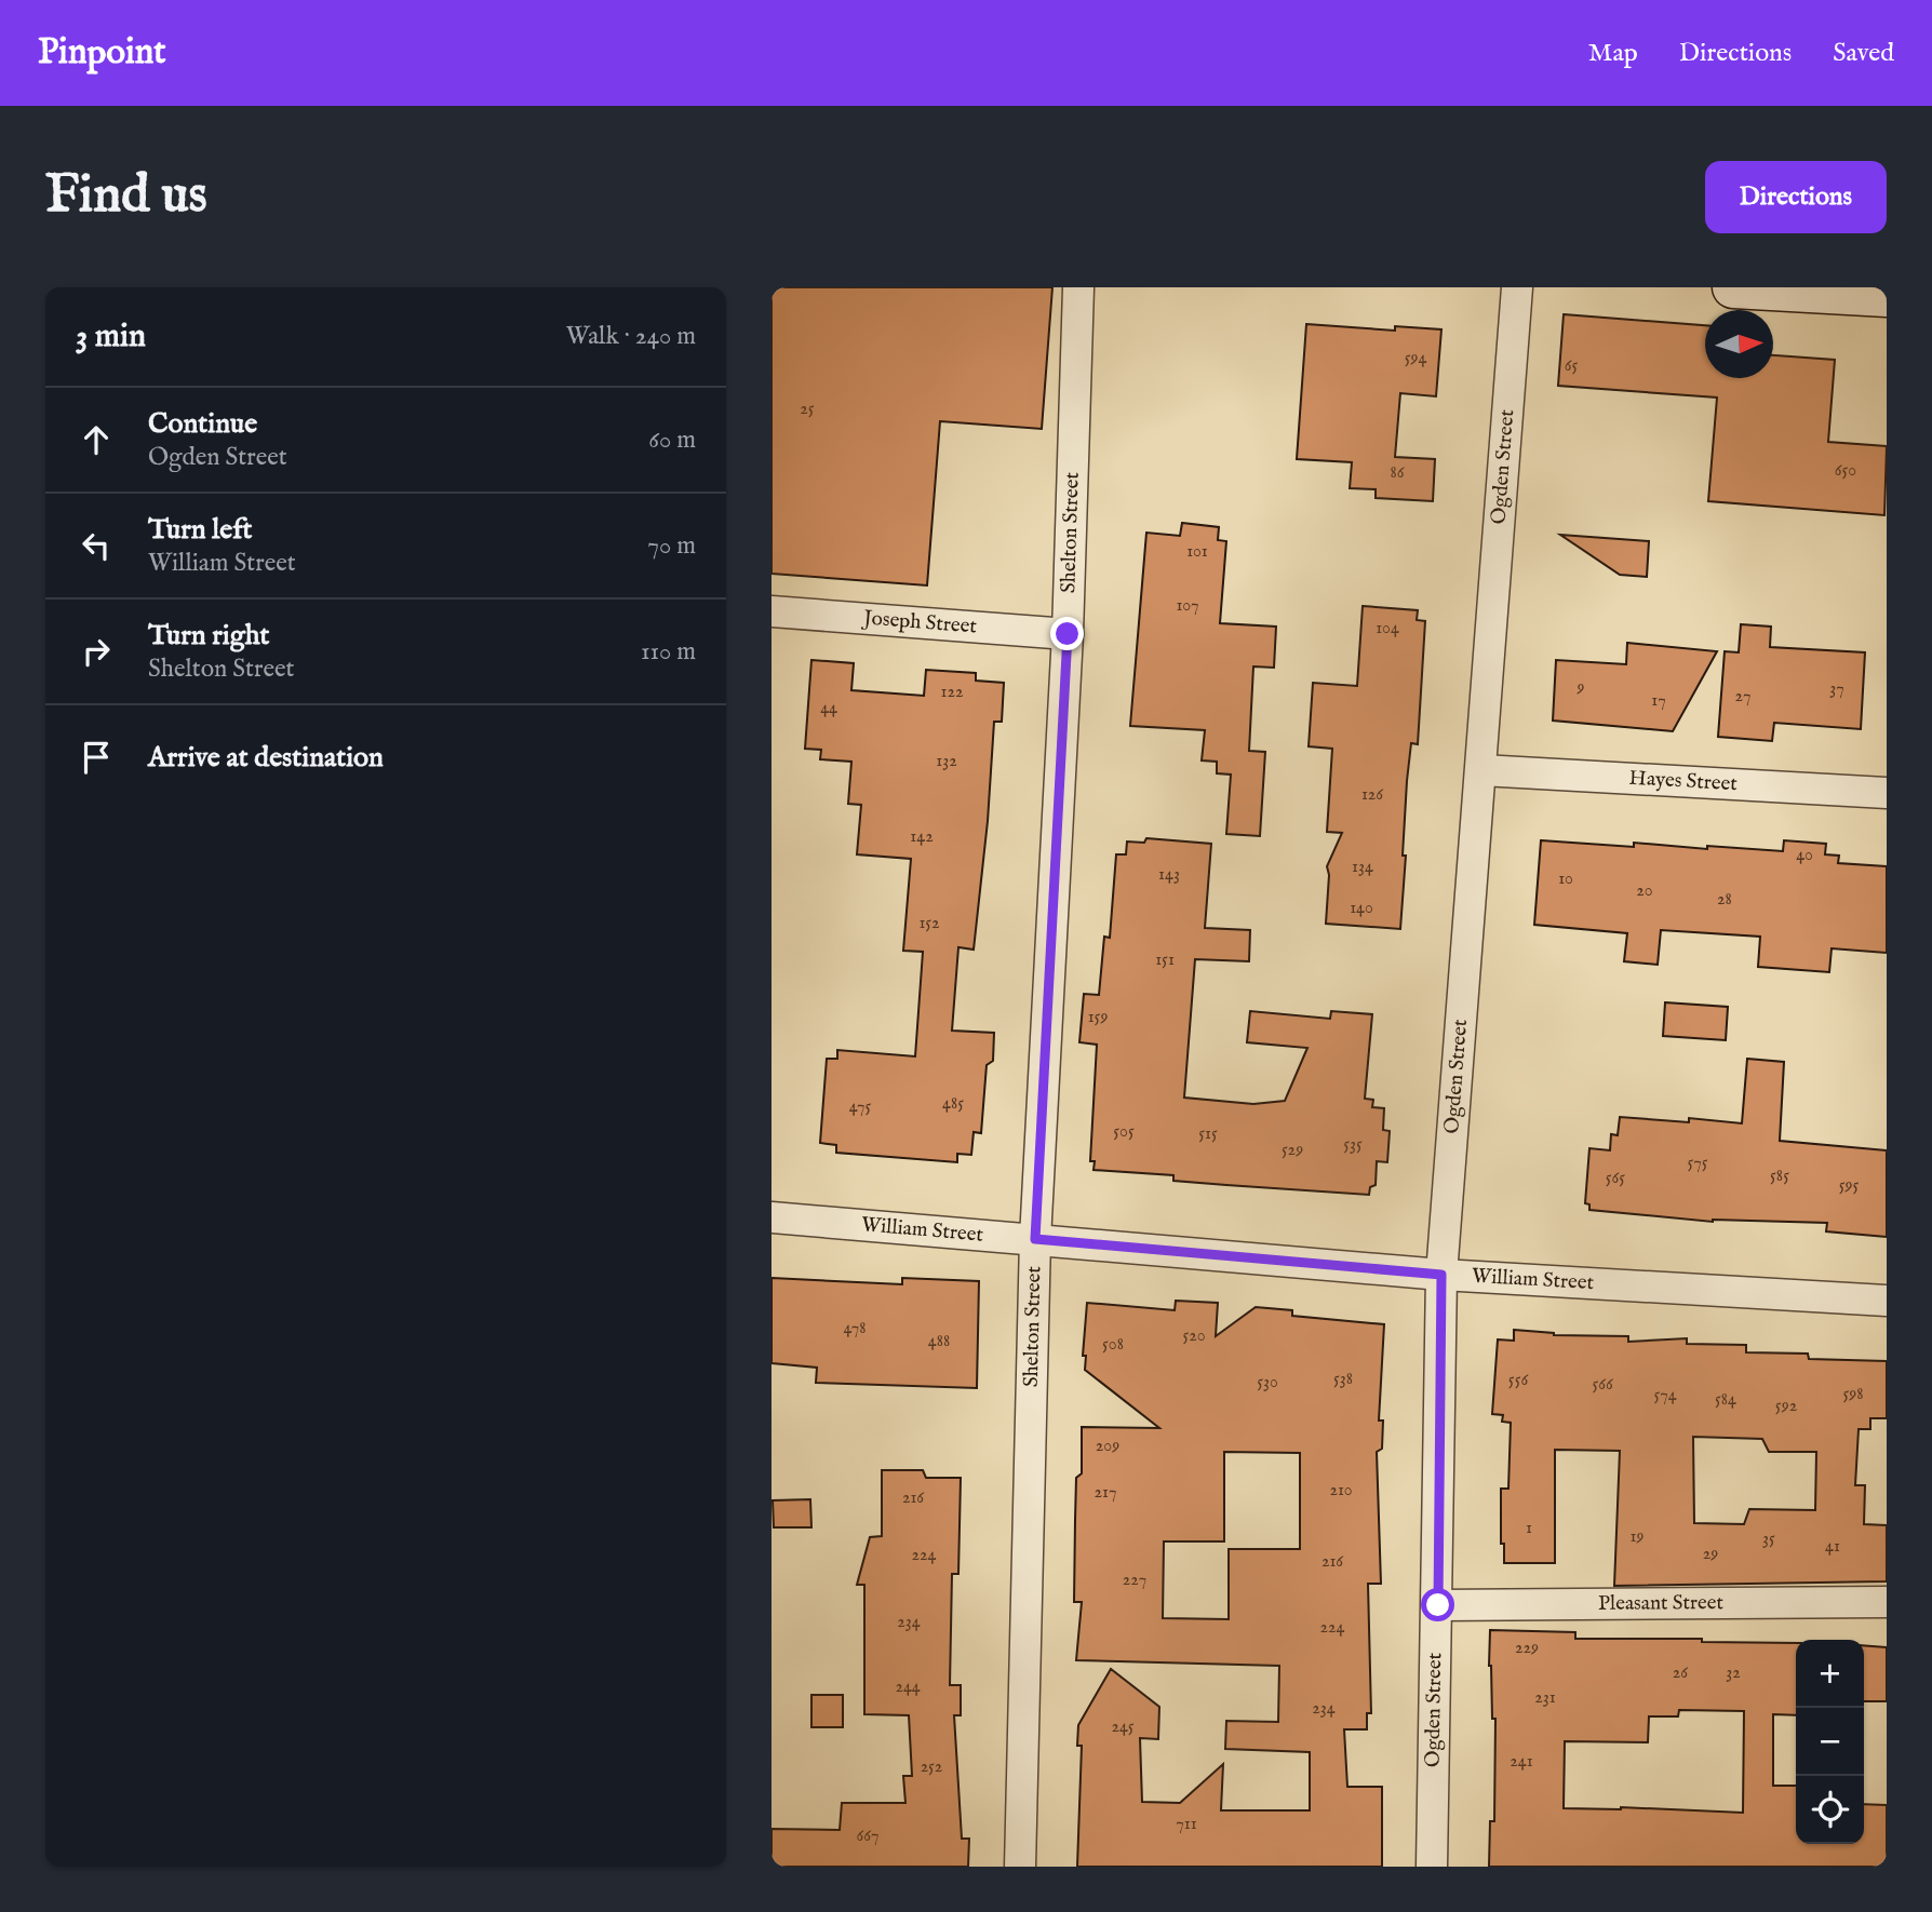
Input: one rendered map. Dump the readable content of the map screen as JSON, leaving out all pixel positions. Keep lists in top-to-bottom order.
{
  "streets": {
    "street": [
      "Ogden Street",
      "Shelton Street",
      "Joseph Street",
      "Hayes Street",
      "William Street",
      "Pleasant Street"
    ]
  },
  "crossings": [
    ["Ogden Street", "Hayes Street"],
    ["Ogden Street", "William Street"],
    ["Ogden Street", "Pleasant Street"],
    ["Shelton Street", "Joseph Street"],
    ["Shelton Street", "William Street"]
  ],
  "house_numbers": [
    "594",
    "65",
    "25",
    "650",
    "86",
    "101",
    "107",
    "104",
    "9",
    "37",
    "122",
    "27",
    "17",
    "44",
    "132",
    "126",
    "142",
    "40",
    "134",
    "143",
    "10",
    "20",
    "28",
    "140",
    "152",
    "151",
    "159",
    "485",
    "475",
    "505",
    "515",
    "535",
    "529",
    "575",
    "585",
    "565",
    "595",
    "478",
    "520",
    "488",
    "508",
    "538",
    "556",
    "530",
    "566",
    "598",
    "574",
    "584",
    "592",
    "209",
    "210",
    "217",
    "216",
    "1",
    "19",
    "35",
    "41",
    "29",
    "224",
    "216",
    "227",
    "234",
    "224",
    "229",
    "26",
    "32",
    "244",
    "231",
    "234",
    "245",
    "241",
    "252",
    "711",
    "667"
  ],
  "north": "right",
  "page": {
    "header": "Pinpoint",
    "nav": ["Map", "Directions", "Saved"],
    "buttons": "Directions",
    "title": "Find us",
    "heading": ["3 min", "Walk · 240 m"],
    "list": [
      ["Continue", "Ogden Street", "60 m"],
      ["Turn left", "William Street", "70 m"],
      ["Turn right", "Shelton Street", "110 m"],
      "Arrive at destination"
    ],
    "map_buttons": ["+", "−"]
  }
}
